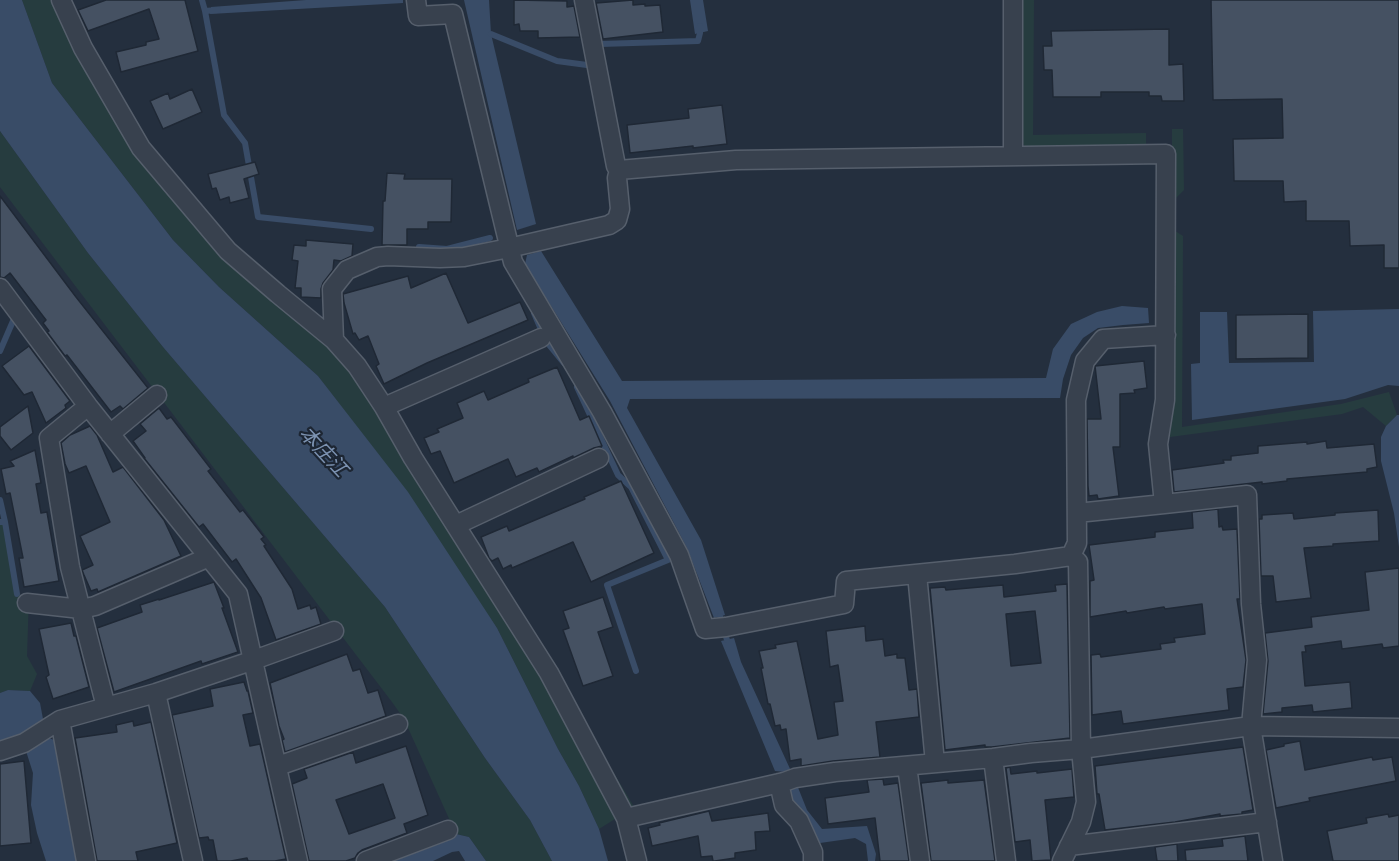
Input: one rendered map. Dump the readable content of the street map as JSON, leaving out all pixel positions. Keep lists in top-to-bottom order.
{
  "water": ["本庄江"]
}
